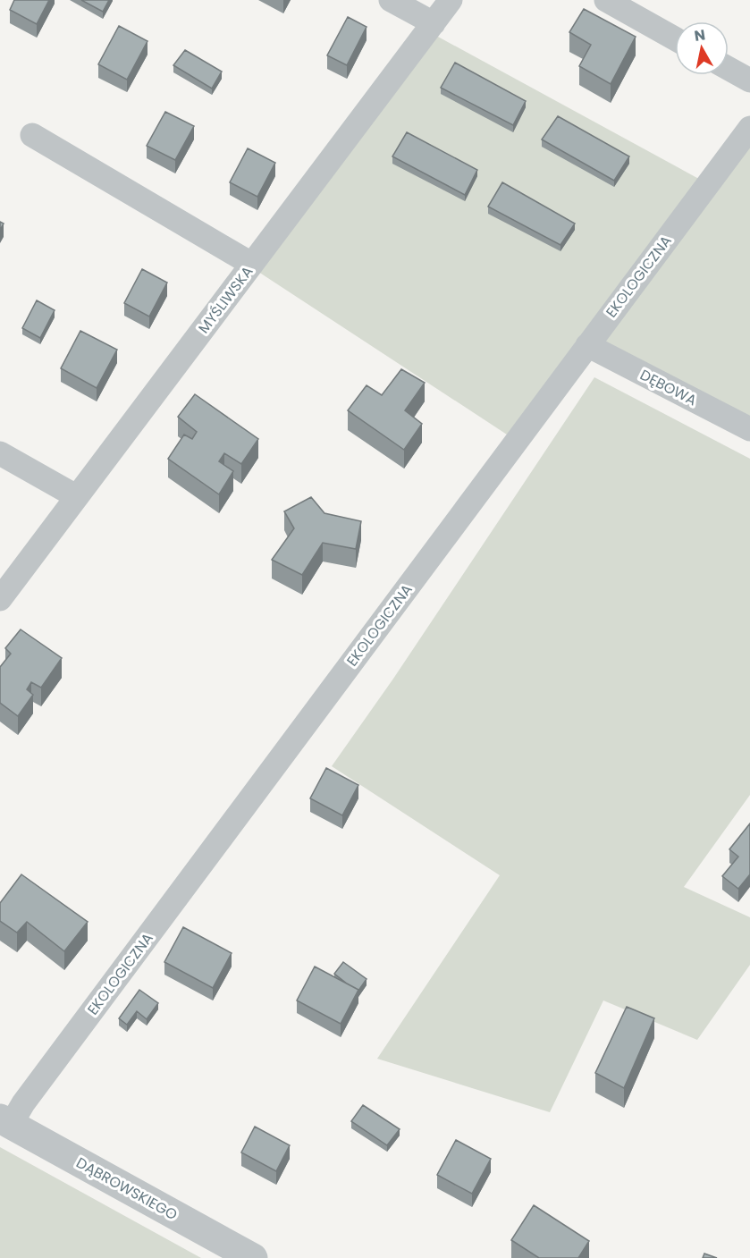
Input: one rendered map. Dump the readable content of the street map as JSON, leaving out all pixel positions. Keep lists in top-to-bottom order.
{
  "streets": {
    "street": [
      "EKOLOGICZNA",
      "MYŚLIWSKA",
      "DĘBOWA",
      "DĄBROWSKIEGO"
    ]
  },
  "crossings": [
    ["EKOLOGICZNA", "DĘBOWA"],
    ["EKOLOGICZNA", "DĄBROWSKIEGO"]
  ],
  "north": "top"
}
